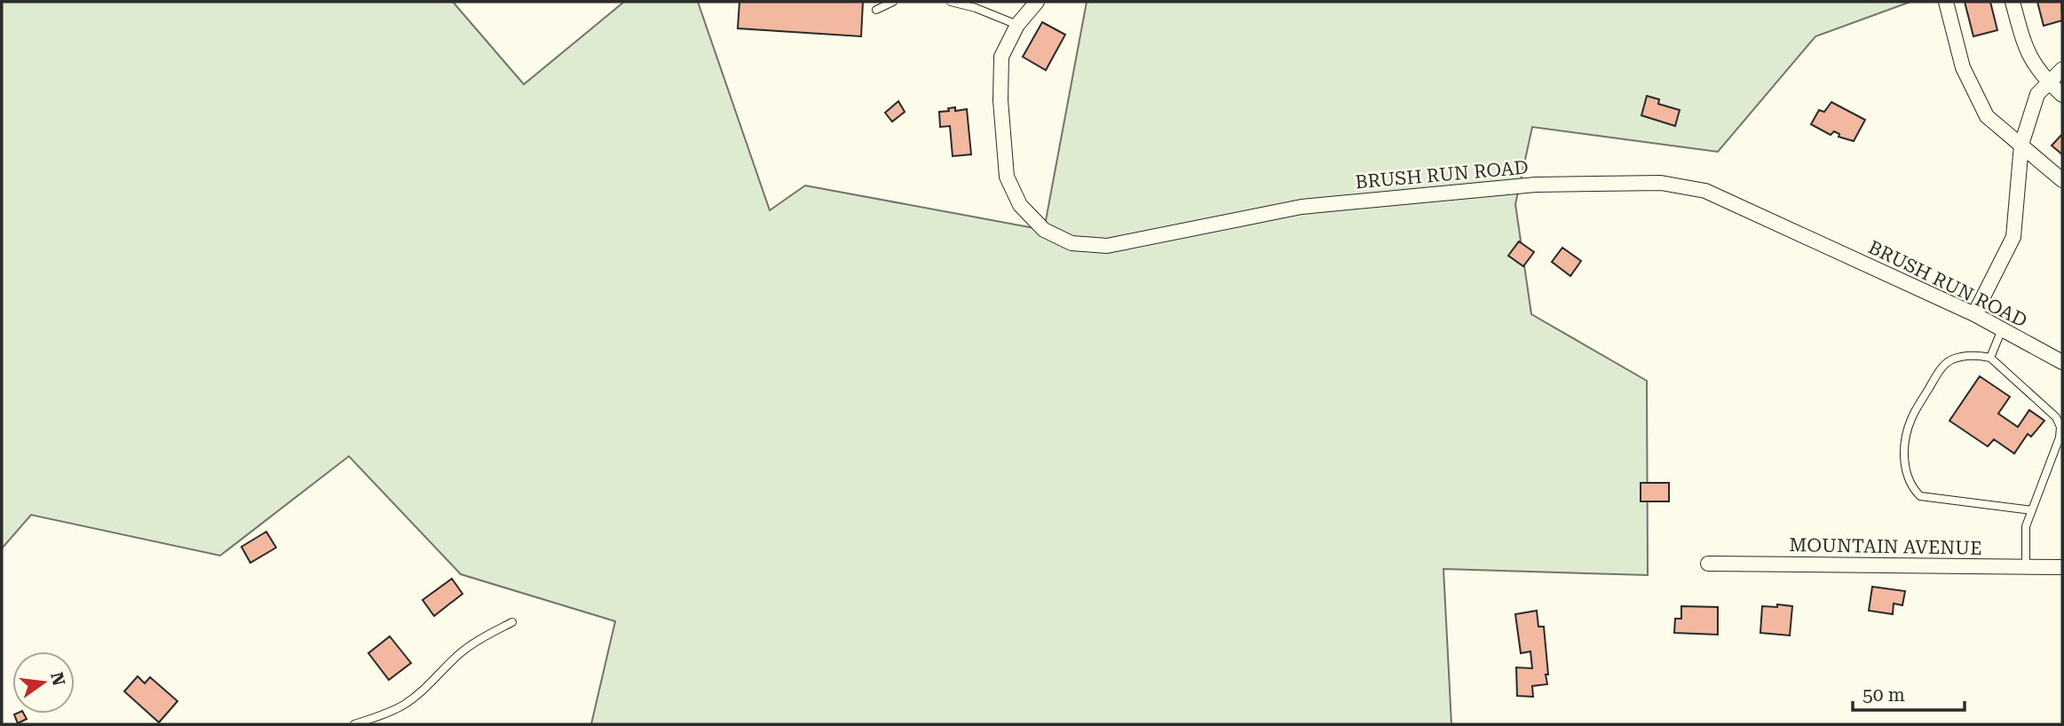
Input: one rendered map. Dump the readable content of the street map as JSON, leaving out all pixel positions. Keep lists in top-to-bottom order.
{
  "streets": {
    "street": ["BRUSH RUN ROAD", "MOUNTAIN AVENUE"]
  },
  "scale_bar": "50 m",
  "north": "right"
}
